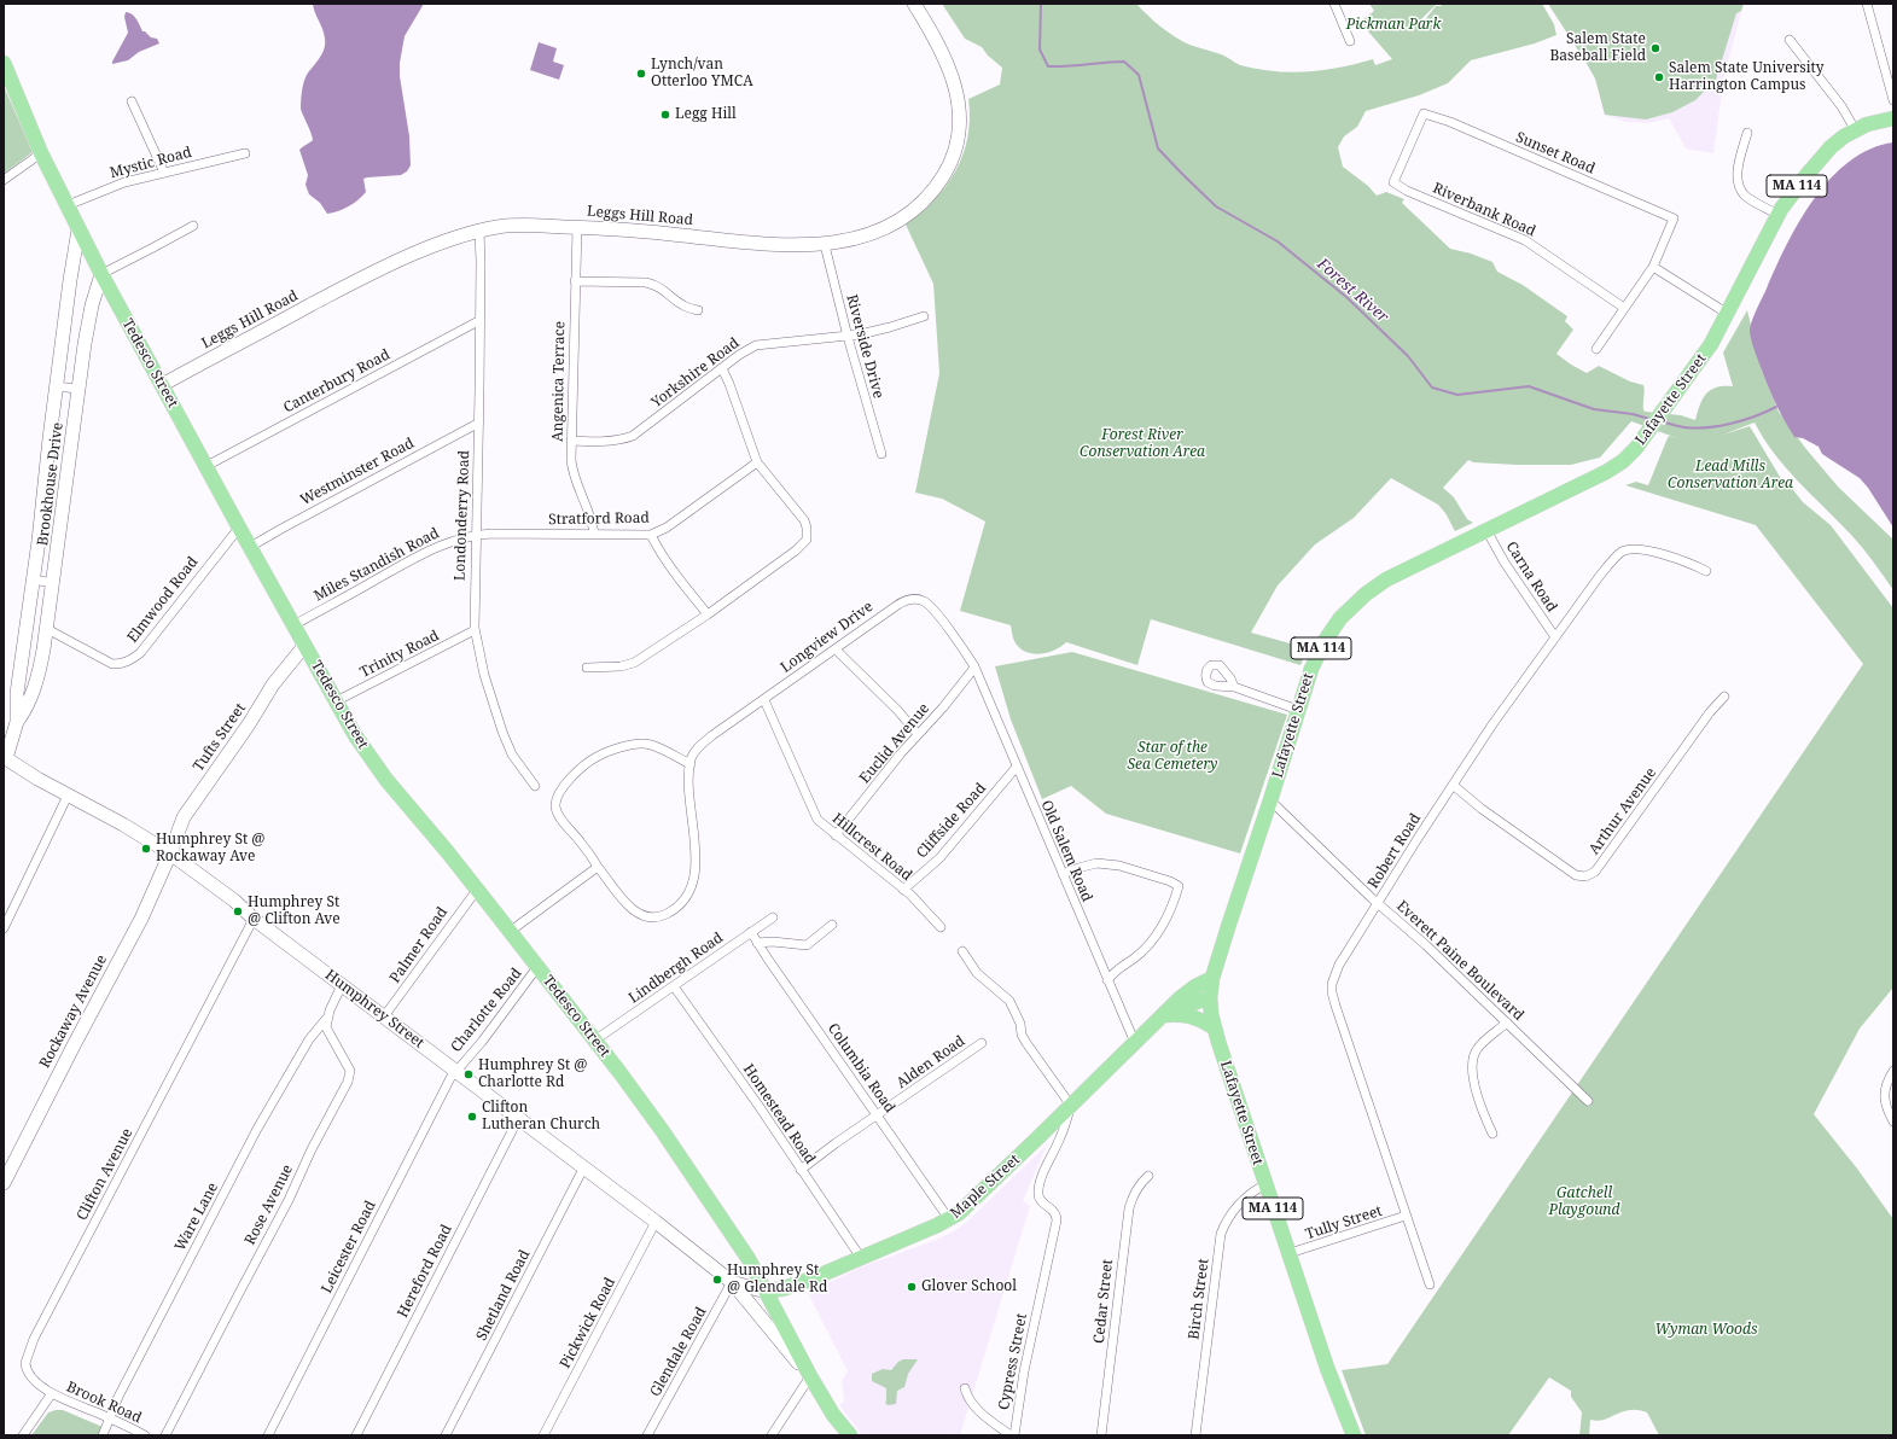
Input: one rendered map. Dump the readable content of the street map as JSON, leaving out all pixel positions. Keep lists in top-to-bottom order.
{
  "streets": {
    "main road": [
      "MA 114",
      "Leggs Hill Road",
      "Tedesco Street",
      "Lafayette Street",
      "Brookhouse Drive",
      "Tufts Street",
      "Humphrey Street",
      "Rockaway Avenue",
      "Maple Street"
    ],
    "street": [
      "Sunset Road",
      "Mystic Road",
      "Riverbank Road",
      "Riverside Drive",
      "Yorkshire Road",
      "Canterbury Road",
      "Angenica Terrace",
      "Westminster Road",
      "Londonderry Road",
      "Stratford Road",
      "Miles Standish Road",
      "Carna Road",
      "Elmwood Road",
      "Longview Drive",
      "Trinity Road",
      "Euclid Avenue",
      "Arthur Avenue",
      "Cliffside Road",
      "Hillcrest Road",
      "Old Salem Road",
      "Robert Road",
      "Palmer Road",
      "Everett Paine Boulevard",
      "Lindbergh Road",
      "Charlotte Road",
      "Alden Road",
      "Columbia Road",
      "Homestead Road",
      "Clifton Avenue",
      "Rose Avenue",
      "Ware Lane",
      "Tully Street",
      "Leicester Road",
      "Hereford Road",
      "Shetland Road",
      "Birch Street",
      "Cedar Street",
      "Pickwick Road",
      "Glendale Road",
      "Cypress Street",
      "Brook Road"
    ]
  },
  "crossings": [
    ["Sunset Road", "Riverbank Road"],
    ["Mystic Road", "Tedesco Street"],
    ["Leggs Hill Road", "Riverside Drive"],
    ["Leggs Hill Road", "Tedesco Street"],
    ["Leggs Hill Road", "Angenica Terrace"],
    ["Leggs Hill Road", "Londonderry Road"],
    ["Riverside Drive", "Yorkshire Road"],
    ["Tedesco Street", "Canterbury Road"],
    ["Tedesco Street", "Westminster Road"],
    ["Tedesco Street", "Brookhouse Drive"],
    ["Tedesco Street", "Miles Standish Road"],
    ["Tedesco Street", "Elmwood Road"],
    ["Tedesco Street", "Trinity Road"],
    ["Tedesco Street", "Tufts Street"],
    ["Tedesco Street", "Palmer Road"],
    ["Tedesco Street", "Lindbergh Road"],
    ["Tedesco Street", "Humphrey Street"],
    ["Tedesco Street", "Charlotte Road"],
    ["Tedesco Street", "Maple Street"],
    ["Yorkshire Road", "Angenica Terrace"],
    ["Canterbury Road", "Londonderry Road"],
    ["Angenica Terrace", "Stratford Road"],
    ["Lafayette Street", "Carna Road"],
    ["Lafayette Street", "Everett Paine Boulevard"],
    ["Lafayette Street", "Maple Street"],
    ["Lafayette Street", "Tully Street"],
    ["Lafayette Street", "Birch Street"],
    ["Westminster Road", "Londonderry Road"],
    ["Brookhouse Drive", "Elmwood Road"],
    ["Brookhouse Drive", "Humphrey Street"],
    ["Londonderry Road", "Stratford Road"],
    ["Londonderry Road", "Miles Standish Road"],
    ["Londonderry Road", "Trinity Road"],
    ["Stratford Road", "Miles Standish Road"],
    ["Carna Road", "Robert Road"],
    ["Longview Drive", "Euclid Avenue"],
    ["Longview Drive", "Hillcrest Road"],
    ["Longview Drive", "Old Salem Road"],
    ["Tufts Street", "Humphrey Street"],
    ["Tufts Street", "Rockaway Avenue"],
    ["Euclid Avenue", "Hillcrest Road"],
    ["Euclid Avenue", "Old Salem Road"],
    ["Arthur Avenue", "Robert Road"],
    ["Cliffside Road", "Hillcrest Road"],
    ["Cliffside Road", "Old Salem Road"],
    ["Old Salem Road", "Maple Street"],
    ["Robert Road", "Everett Paine Boulevard"],
    ["Robert Road", "Tully Street"],
    ["Palmer Road", "Humphrey Street"],
    ["Lindbergh Road", "Columbia Road"],
    ["Lindbergh Road", "Homestead Road"],
    ["Humphrey Street", "Charlotte Road"],
    ["Humphrey Street", "Rockaway Avenue"],
    ["Humphrey Street", "Clifton Avenue"],
    ["Humphrey Street", "Maple Street"],
    ["Humphrey Street", "Leicester Road"],
    ["Humphrey Street", "Hereford Road"],
    ["Humphrey Street", "Shetland Road"],
    ["Humphrey Street", "Pickwick Road"],
    ["Humphrey Street", "Glendale Road"],
    ["Charlotte Road", "Leicester Road"],
    ["Alden Road", "Columbia Road"],
    ["Alden Road", "Homestead Road"],
    ["Columbia Road", "Maple Street"],
    ["Homestead Road", "Maple Street"],
    ["Clifton Avenue", "Brook Road"],
    ["Maple Street", "Cypress Street"],
    ["Rose Avenue", "Ware Lane"],
    ["Ware Lane", "Brook Road"]
  ],
  "water": ["Forest River"],
  "parks": [
    "Pickman Park",
    "Forest River Conservation Area",
    "Lead Mills Conservation Area",
    "Star of the Sea Cemetery",
    "Gatchell Playgound",
    "Wyman Woods"
  ],
  "places": [
    "Salem State Baseball Field",
    "Lynch/van Otterloo YMCA",
    "Salem State University Harrington Campus",
    "Legg Hill",
    "Humphrey St @ Rockaway Ave",
    "Humphrey St @ Clifton Ave",
    "Humphrey St @ Charlotte Rd",
    "Clifton Lutheran Church",
    "Humphrey St @ Glendale Rd",
    "Glover School"
  ]
}
